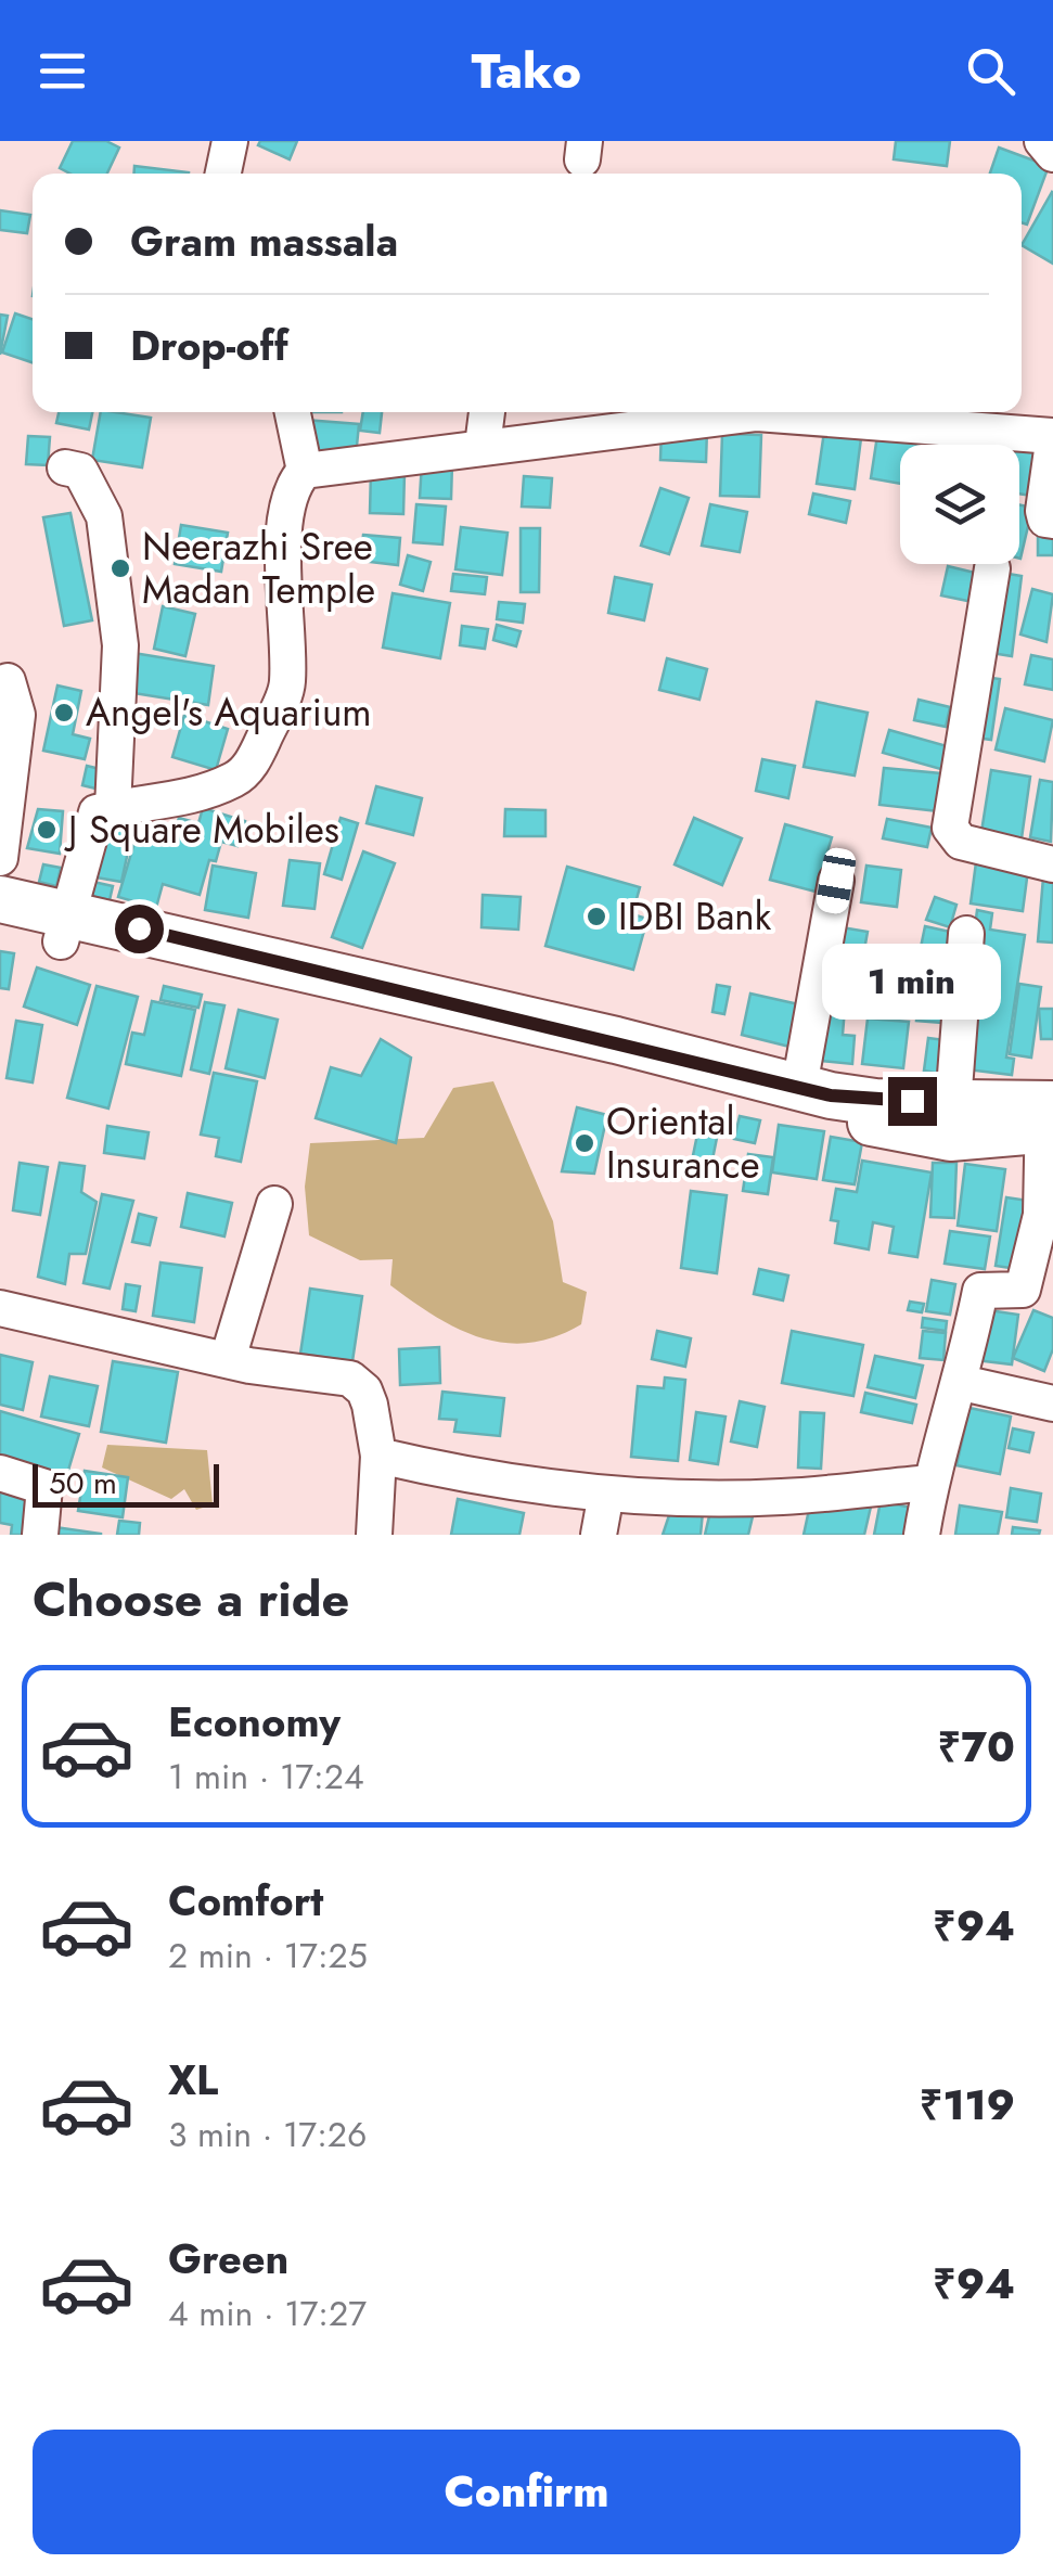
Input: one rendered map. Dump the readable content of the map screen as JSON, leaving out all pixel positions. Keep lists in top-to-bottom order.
{
  "places": [
    "Neerazhi Sree Madan Temple",
    "Angel's Aquarium",
    "J Square Mobiles",
    "IDBI Bank",
    "Oriental Insurance"
  ],
  "scale_bar": "50 m",
  "page": {
    "header": "Tako",
    "banner": ["Gram massala", "Drop-off"],
    "bubble": "1 min",
    "scale": "50 m",
    "heading": "Choose a ride",
    "list": [
      {
        "name": "Economy",
        "note": "1 min · 17:24",
        "value": "₹70"
      },
      {
        "name": "Comfort",
        "note": "2 min · 17:25",
        "value": "₹94"
      },
      {
        "name": "XL",
        "note": "3 min · 17:26",
        "value": "₹119"
      },
      {
        "name": "Green",
        "note": "4 min · 17:27",
        "value": "₹94"
      }
    ],
    "buttons": "Confirm"
  }
}
